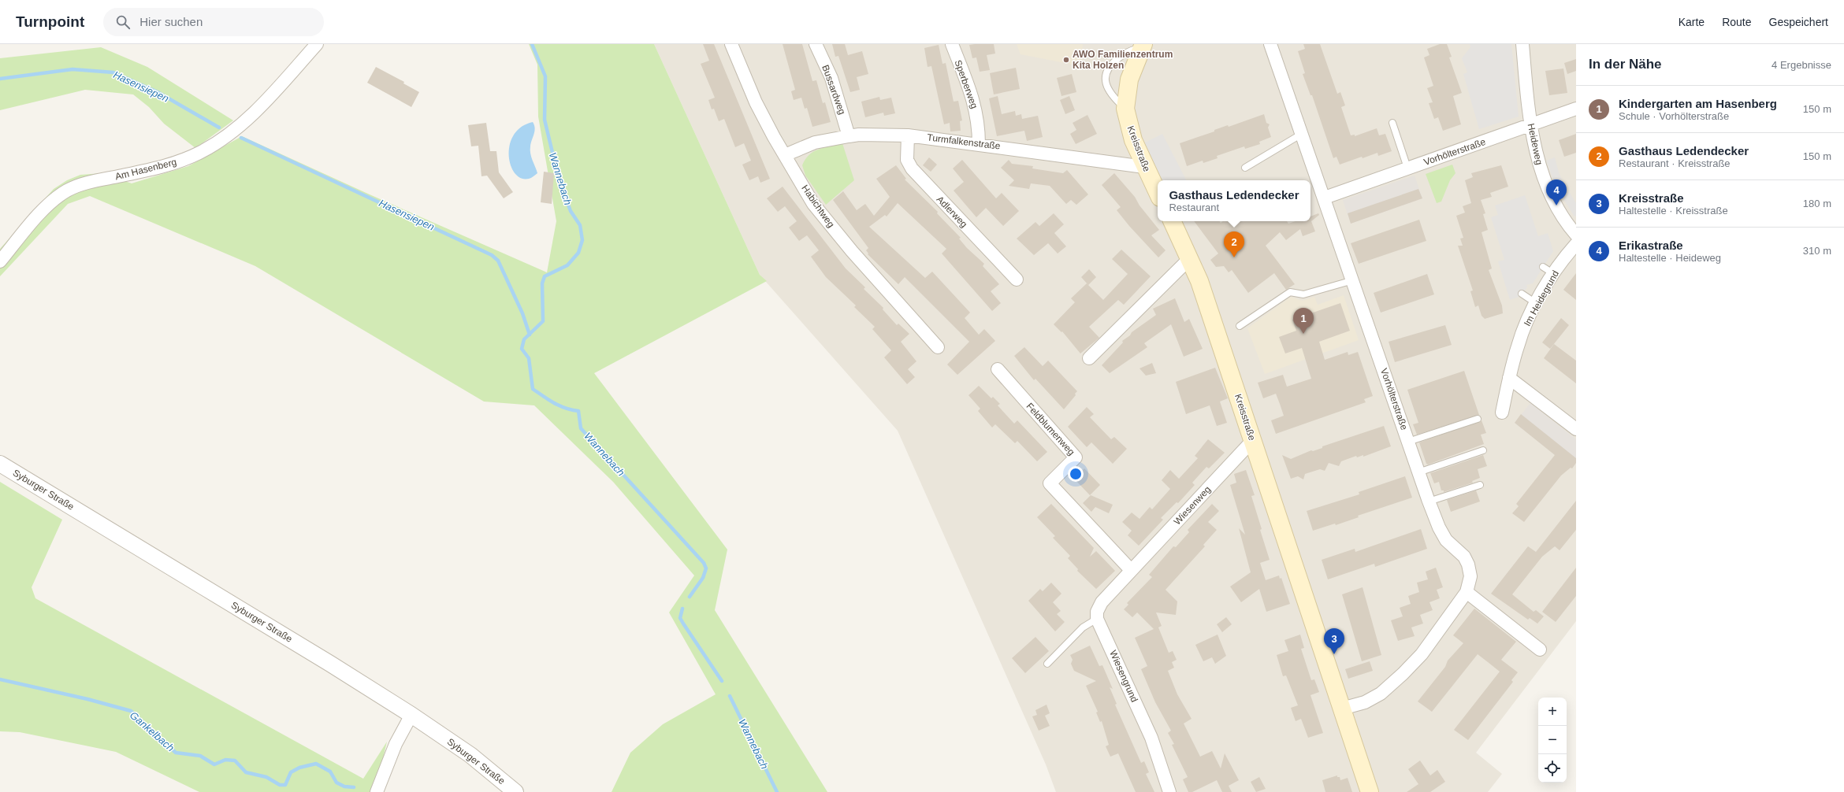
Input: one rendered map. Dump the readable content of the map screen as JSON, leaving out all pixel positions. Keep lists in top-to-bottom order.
{
  "streets": {
    "main road": ["Kreisstraße"],
    "street": [
      "Sperberweg",
      "Bussardweg",
      "Turmfalkenstraße",
      "Heideweg",
      "Vorhölterstraße",
      "Am Hasenberg",
      "Habichtweg",
      "Adlerweg",
      "Im Heidegrund",
      "Feldblumenweg",
      "Syburger Straße",
      "Wiesenweg",
      "Wiesengrund"
    ]
  },
  "crossings": [
    ["Sperberweg", "Turmfalkenstraße"],
    ["Bussardweg", "Turmfalkenstraße"],
    ["Turmfalkenstraße", "Kreisstraße"],
    ["Turmfalkenstraße", "Habichtweg"],
    ["Turmfalkenstraße", "Adlerweg"],
    ["Heideweg", "Vorhölterstraße"],
    ["Kreisstraße", "Vorhölterstraße"],
    ["Kreisstraße", "Wiesenweg"],
    ["Feldblumenweg", "Wiesenweg"]
  ],
  "water": ["Hasensiepen", "Wannebach", "Gankelbach"],
  "places": ["AWO Familienzentrum Kita Holzen"],
  "page": {
    "header": "Turnpoint",
    "search": "Hier suchen",
    "nav": ["Karte", "Route", "Gespeichert"],
    "heading": ["In der Nähe", "4 Ergebnisse"],
    "list": [
      {
        "mark": "1",
        "name": "Kindergarten am Hasenberg",
        "note": "Schule · Vorhölterstraße",
        "value": "150 m"
      },
      {
        "mark": "2",
        "name": "Gasthaus Ledendecker",
        "note": "Restaurant · Kreisstraße",
        "value": "150 m"
      },
      {
        "mark": "3",
        "name": "Kreisstraße",
        "note": "Haltestelle · Kreisstraße",
        "value": "180 m"
      },
      {
        "mark": "4",
        "name": "Erikastraße",
        "note": "Haltestelle · Heideweg",
        "value": "310 m"
      }
    ],
    "pins": [
      "4",
      "2",
      "1",
      "3"
    ],
    "popup": ["Gasthaus Ledendecker", "Restaurant"],
    "map_buttons": ["+", "−"]
  }
}
